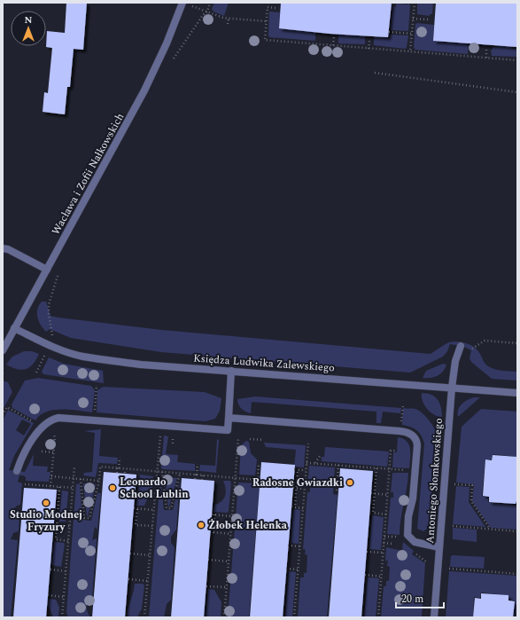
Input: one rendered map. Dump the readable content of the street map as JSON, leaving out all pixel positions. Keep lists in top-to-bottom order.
{
  "streets": {
    "street": ["Wacława i Zofii Nałkowskich", "Księdza Ludwika Zalewskiego", "Antoniego Słomkowskiego"]
  },
  "crossings": [
    ["Wacława i Zofii Nałkowskich", "Księdza Ludwika Zalewskiego"],
    ["Księdza Ludwika Zalewskiego", "Antoniego Słomkowskiego"]
  ],
  "places": [
    "Radosne Gwiazdki",
    "Leonardo School Lublin",
    "Studio Modnej Fryzury",
    "Żłobek Helenka"
  ],
  "scale_bar": "20 m",
  "north": "top"
}
